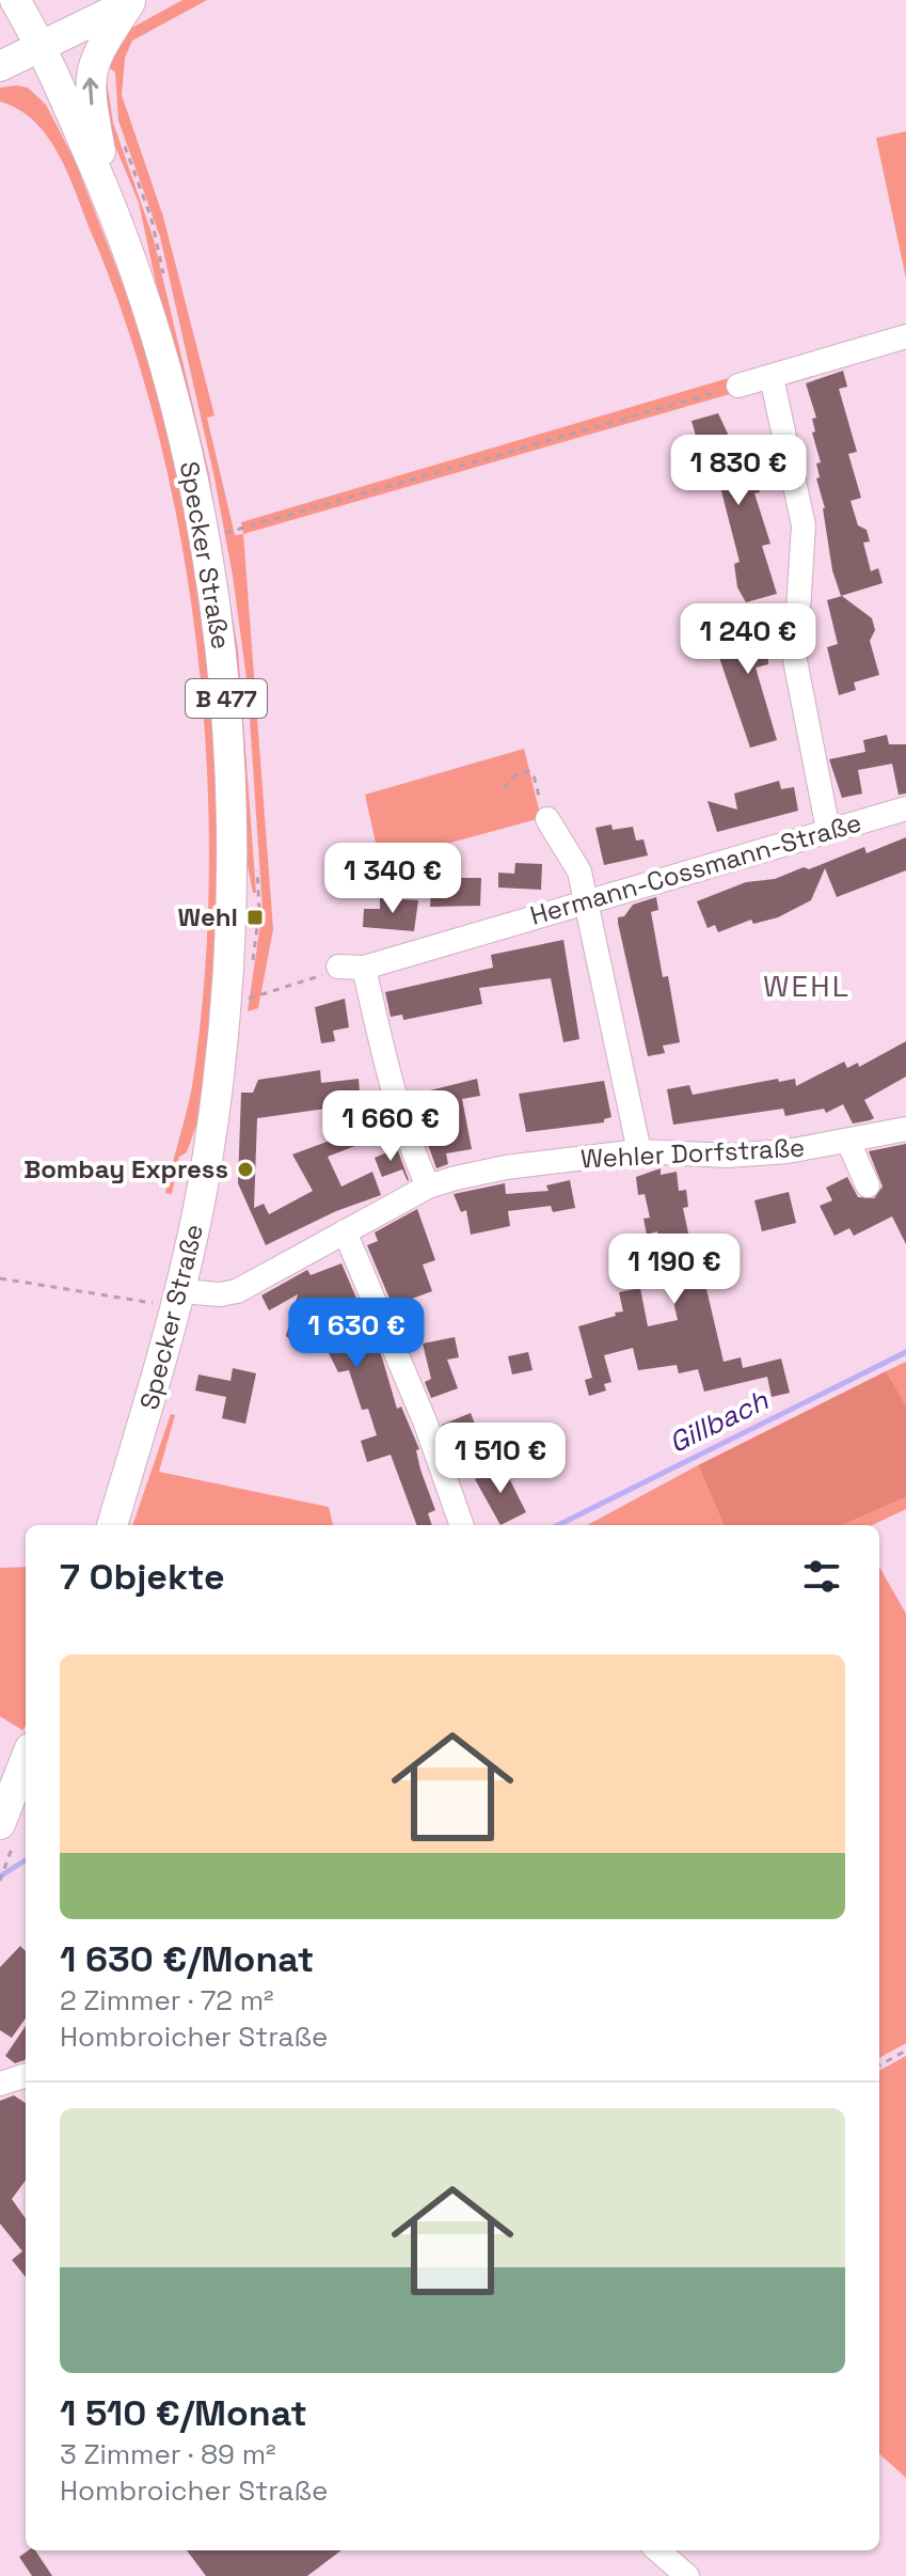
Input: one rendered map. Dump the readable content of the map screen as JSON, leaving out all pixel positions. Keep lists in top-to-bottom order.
{
  "streets": {
    "main road": ["Specker Straße", "B 477"],
    "street": ["Hermann-Cossmann-Straße", "Wehler Dorfstraße"]
  },
  "crossings": [
    ["Specker Straße", "Wehler Dorfstraße"]
  ],
  "districts": ["WEHL"],
  "water": ["Gillbach"],
  "places": {
    "transit": ["Wehl"],
    "other": ["Bombay Express"]
  },
  "page": {
    "price": [
      "1 830 €",
      "1 240 €",
      "1 340 €",
      "1 660 €",
      "1 190 €",
      "1 630 €",
      "1 510 €"
    ],
    "heading": "7 Objekte",
    "list": [
      {
        "name": "1 630 €/Monat",
        "note": "2 Zimmer · 72 m² · Hombroicher Straße"
      },
      {
        "name": "1 510 €/Monat",
        "note": "3 Zimmer · 89 m² · Hombroicher Straße"
      }
    ]
  }
}
